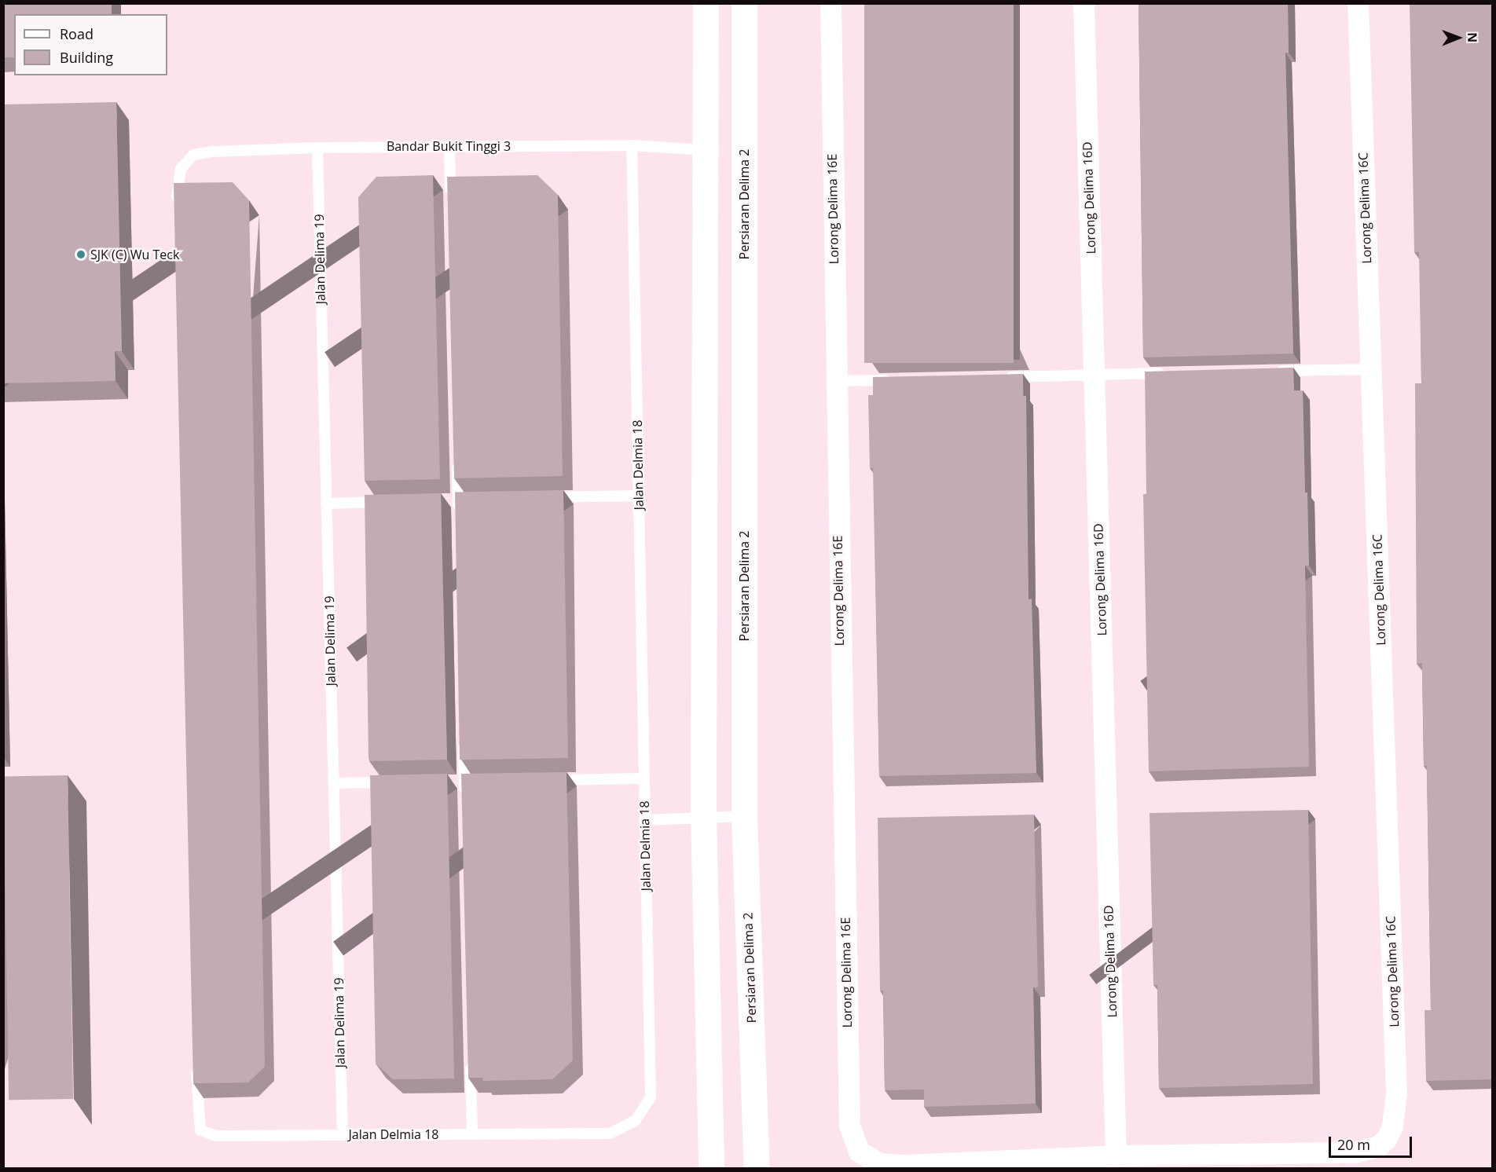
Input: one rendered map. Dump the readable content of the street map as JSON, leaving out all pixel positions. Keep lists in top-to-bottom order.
{
  "streets": {
    "street": [
      "Lorong Delima 16D",
      "Persiaran Delima 2",
      "Lorong Delima 16C",
      "Lorong Delima 16E"
    ],
    "lane": ["Bandar Bukit Tinggi 3", "Jalan Delima 19", "Jalan Delmia 18"]
  },
  "crossings": [
    ["Bandar Bukit Tinggi 3", "Jalan Delima 19"],
    ["Bandar Bukit Tinggi 3", "Jalan Delmia 18"],
    ["Lorong Delima 16D", "Lorong Delima 16C"],
    ["Lorong Delima 16C", "Lorong Delima 16E"],
    ["Jalan Delima 19", "Jalan Delmia 18"]
  ],
  "places": ["SJK (C) Wu Teck"],
  "legend": ["Road", "Building"],
  "scale_bar": "20 m",
  "north": "right"
}
